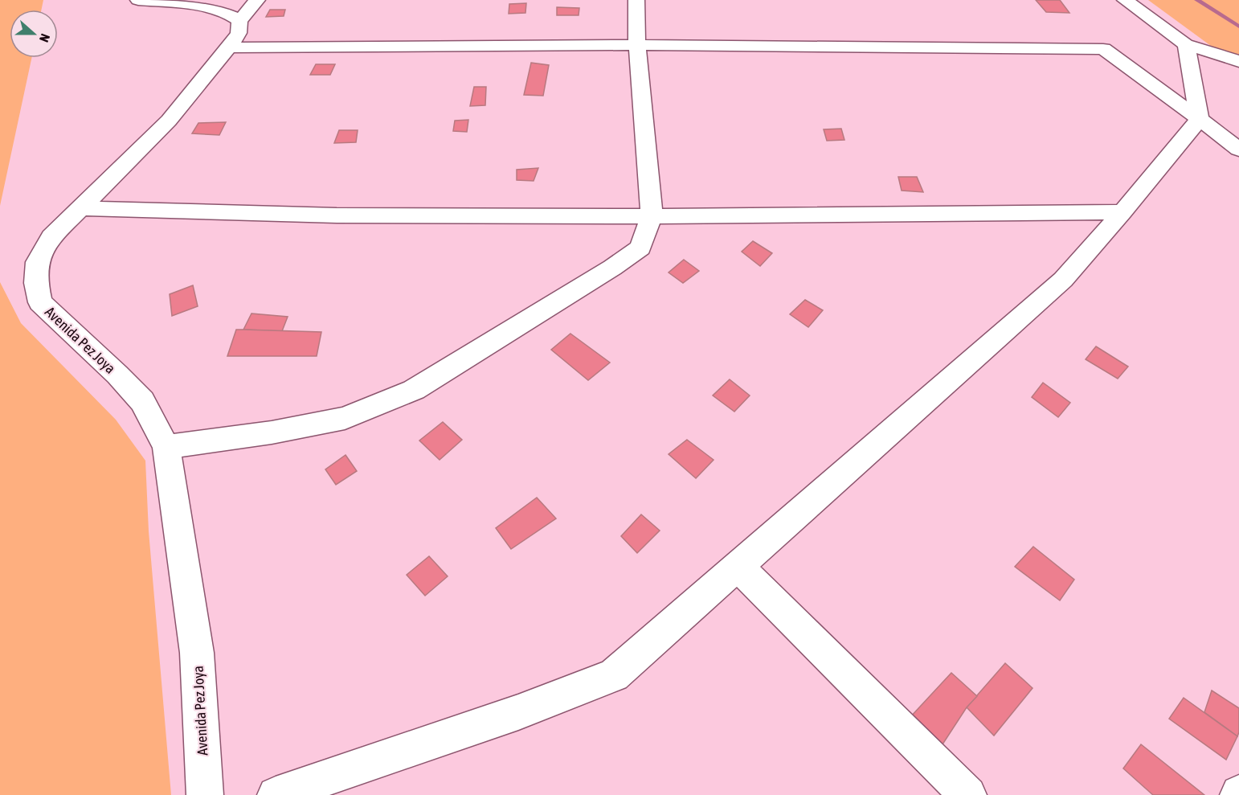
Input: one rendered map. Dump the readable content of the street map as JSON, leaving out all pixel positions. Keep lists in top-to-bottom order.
{
  "streets": {
    "street": ["Avenida Pez Joya"]
  },
  "north": "right"
}
